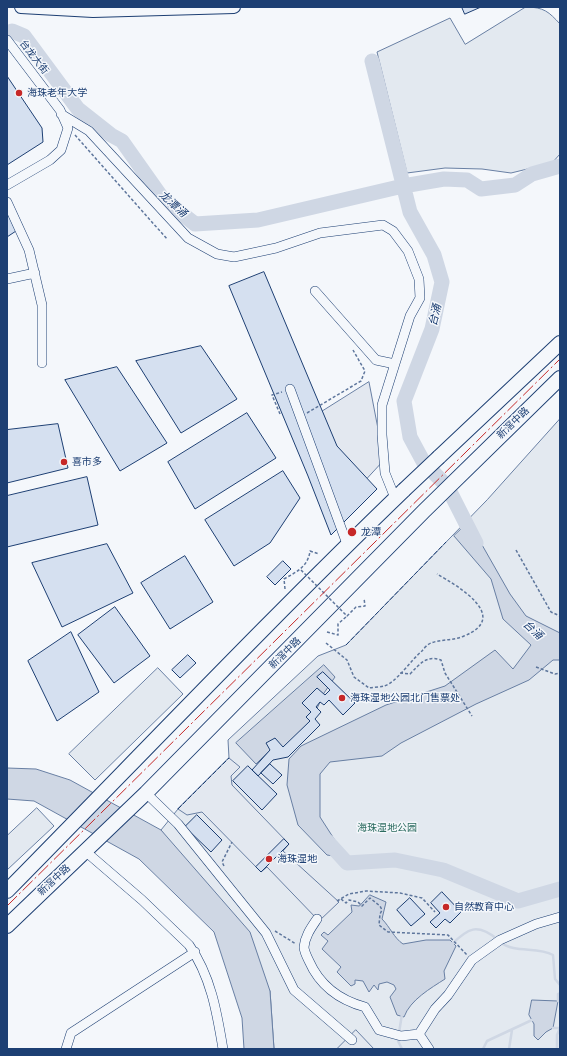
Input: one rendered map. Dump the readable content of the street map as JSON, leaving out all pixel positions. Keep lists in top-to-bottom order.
{
  "streets": {
    "highway": ["新滘中路"],
    "street": ["台龙大街"]
  },
  "water": ["龙潭涌", "台涌"],
  "parks": ["海珠湿地公园"],
  "places": [
    "海珠老年大学",
    "喜市多",
    "龙潭",
    "海珠湿地公园北门售票处",
    "海珠湿地",
    "自然教育中心"
  ]
}
